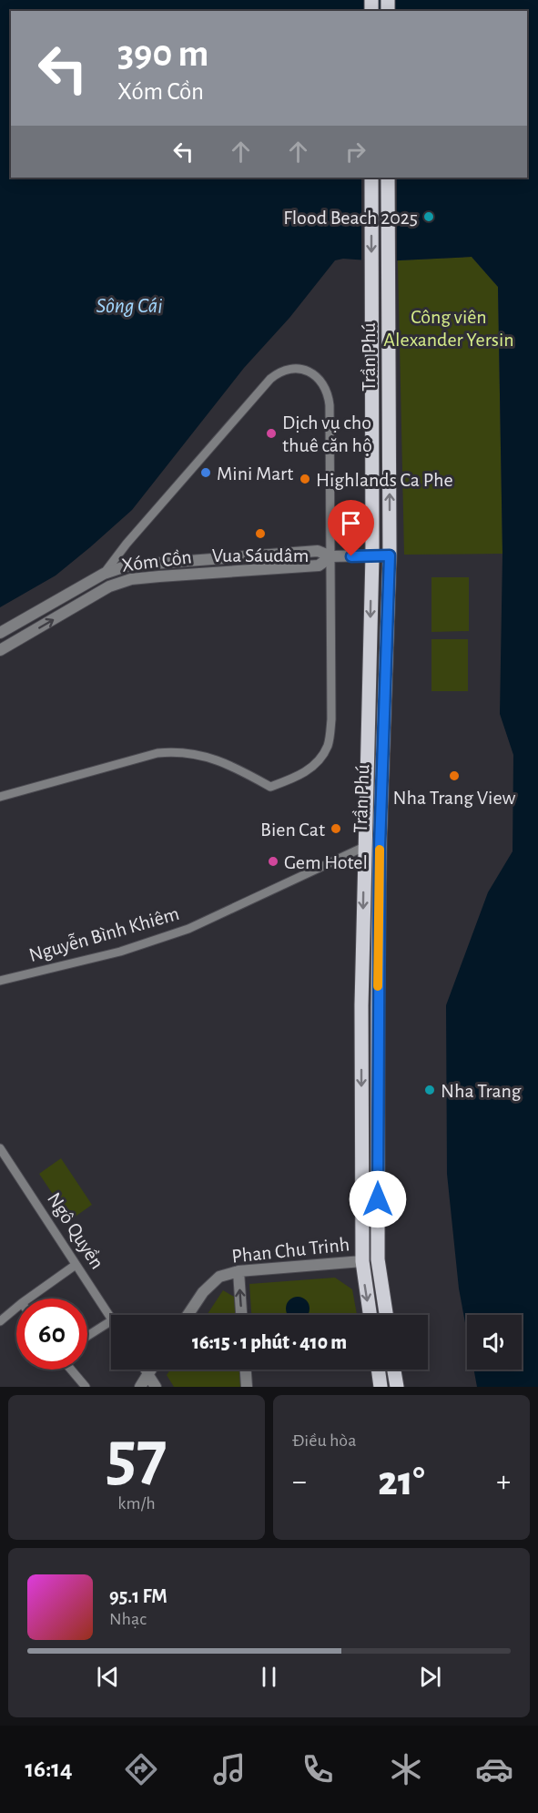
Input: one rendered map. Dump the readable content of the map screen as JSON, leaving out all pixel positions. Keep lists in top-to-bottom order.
{
  "streets": {
    "main road": ["Trần Phú"],
    "street": [
      "Xóm Cồn",
      "Nguyễn Bình Khiêm",
      "Ngô Quyền",
      "Phan Chu Trinh"
    ]
  },
  "crossings": [
    ["Trần Phú", "Xóm Cồn"],
    ["Trần Phú", "Nguyễn Bình Khiêm"],
    ["Trần Phú", "Phan Chu Trinh"]
  ],
  "water": ["Sông Cái"],
  "parks": ["Công viên Alexander Yersin"],
  "places": [
    "Flood Beach 2025",
    "Dịch vụ cho thuê căn hộ",
    "Mini Mart",
    "Highlands Ca Phe",
    "Vua Sáudâm",
    "Nha Trang View",
    "Bien Cat",
    "Gem Hotel",
    "Nha Trang"
  ],
  "page": {
    "turn": ["390 m", "Xóm Cồn"],
    "limit": "60",
    "trip": "16:15 · 1 phút · 410 m",
    "tile": [
      ["57", "km/h"],
      "Điều hòa"
    ],
    "heat": ["−", "21°", "+"],
    "song": ["95.1 FM", "Nhạc"],
    "tabs": "16:14"
  }
}
